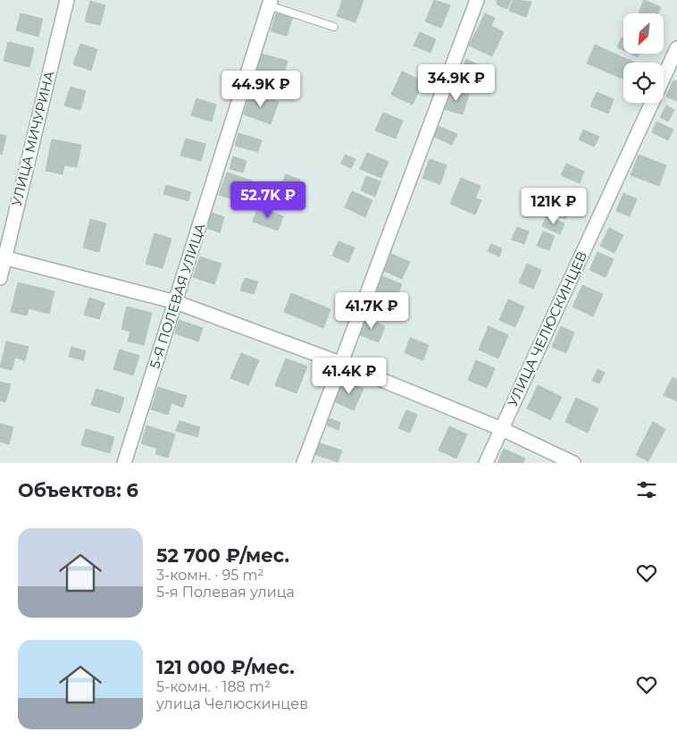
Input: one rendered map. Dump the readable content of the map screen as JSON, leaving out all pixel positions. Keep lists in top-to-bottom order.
{
  "streets": {
    "street": ["УЛИЦА МИЧУРИНА", "5-Я ПОЛЕВАЯ УЛИЦА", "УЛИЦА ЧЕЛЮСКИНЦЕВ"]
  },
  "north": "bottom left",
  "page": {
    "price": [
      "34.9K ₽",
      "44.9K ₽",
      "52.7K ₽",
      "121K ₽",
      "41.7K ₽",
      "41.4K ₽"
    ],
    "heading": "Объектов: 6",
    "list": [
      {
        "name": "52 700 ₽/мес.",
        "note": "3-комн. · 95 m² · 5-я Полевая улица"
      },
      {
        "name": "121 000 ₽/мес.",
        "note": "5-комн. · 188 m² · улица Челюскинцев"
      }
    ]
  }
}
